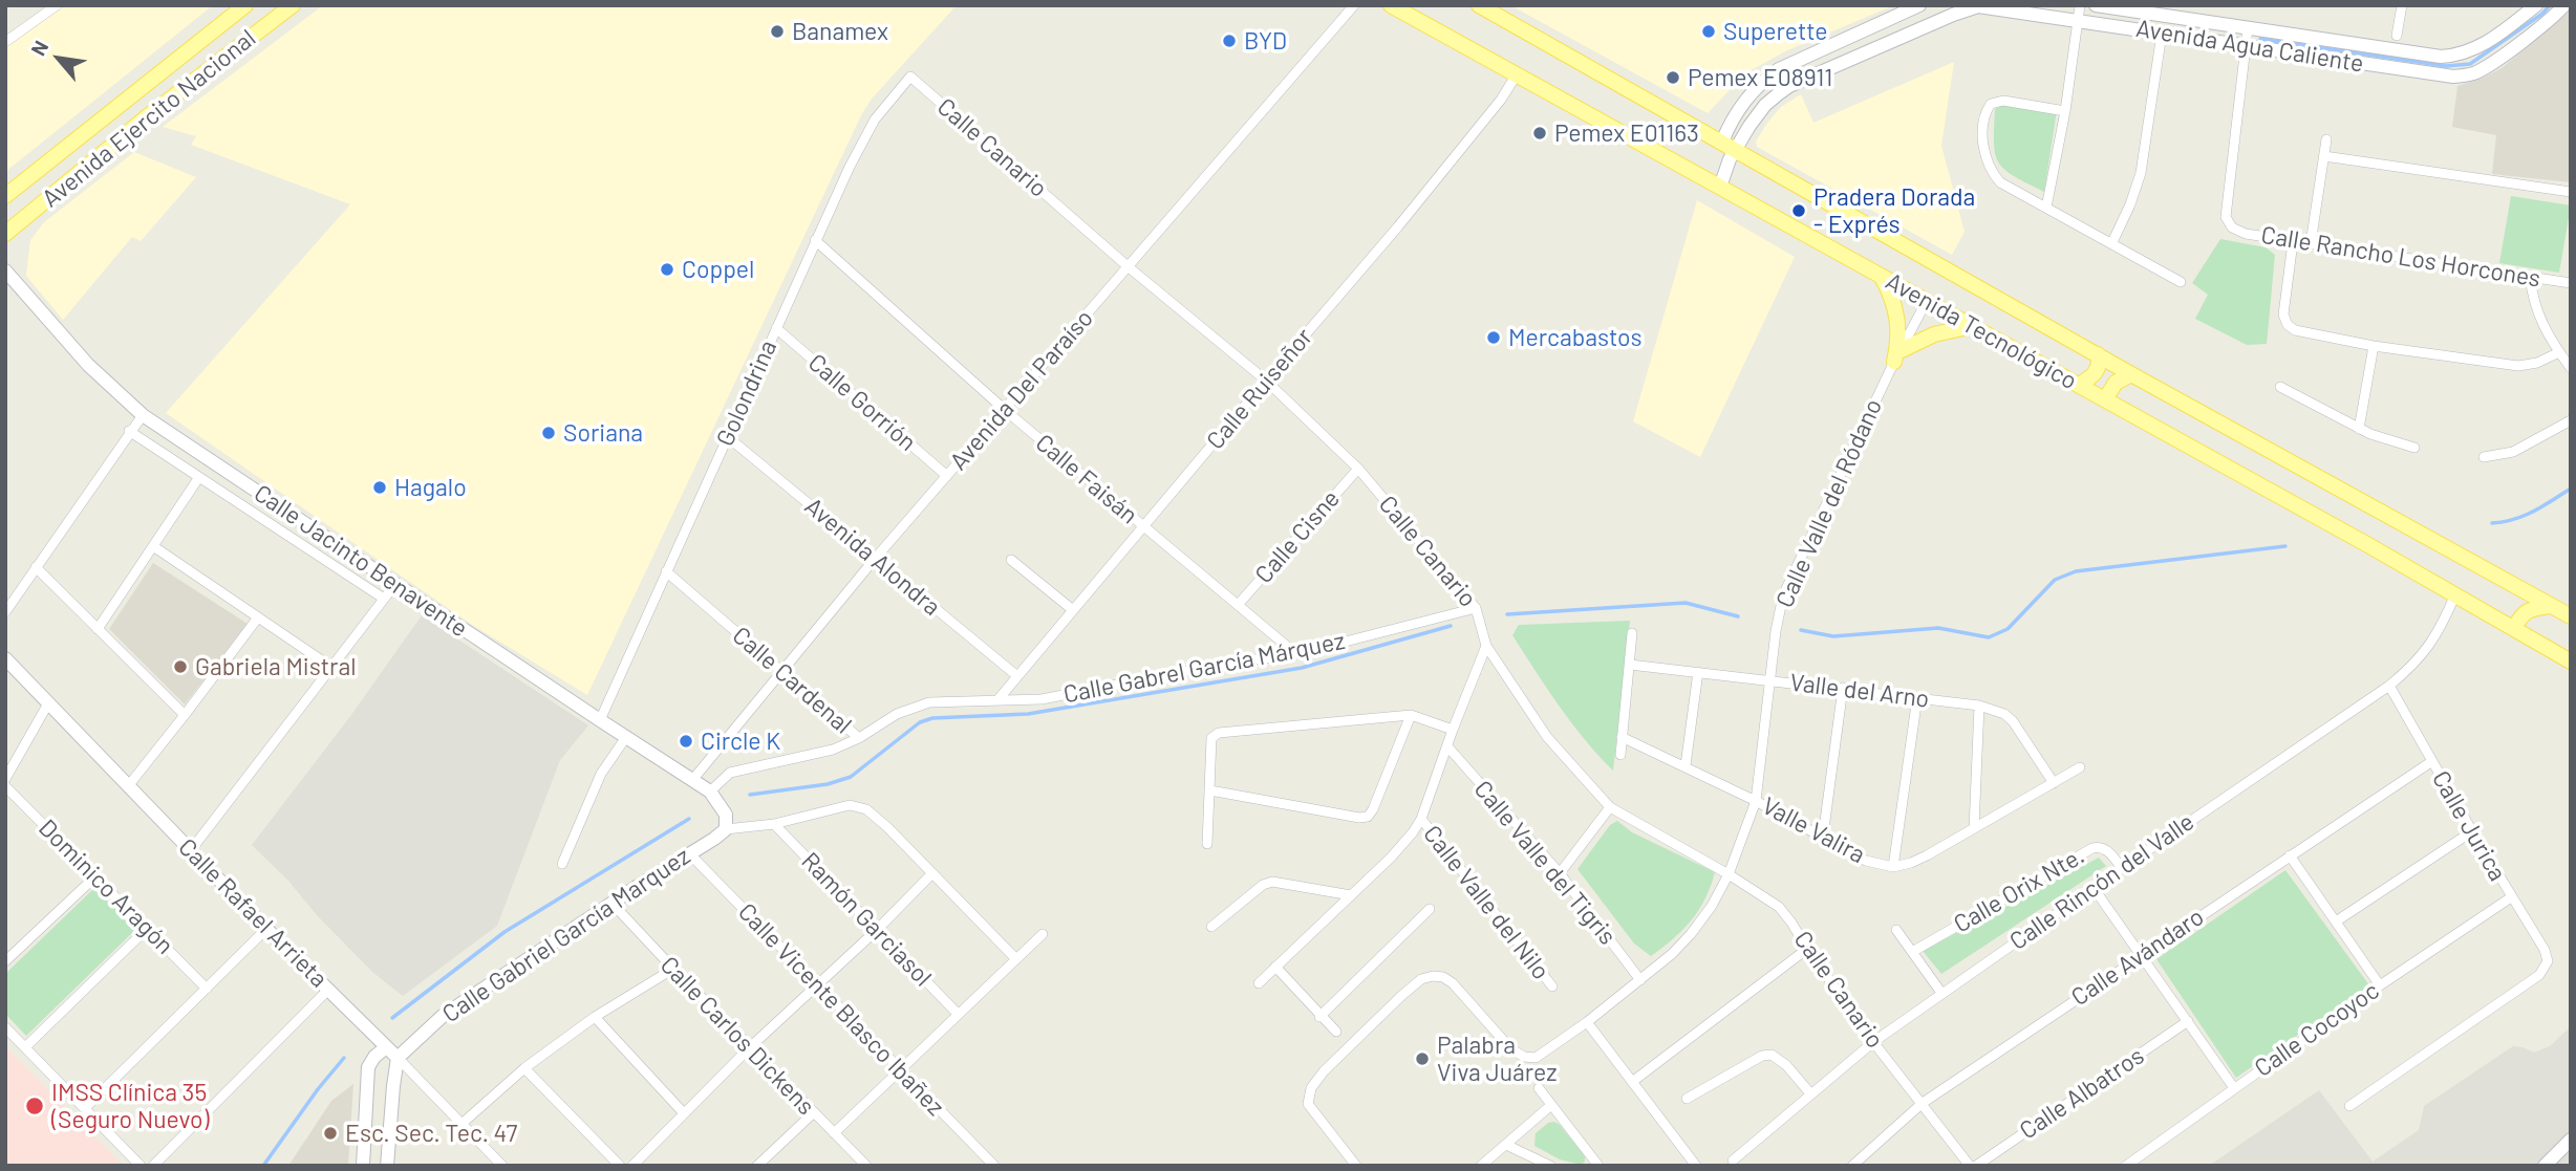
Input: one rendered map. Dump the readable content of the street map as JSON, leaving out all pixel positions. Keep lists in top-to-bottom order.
{
  "streets": {
    "main road": ["Avenida Ejercito Nacional", "Avenida Tecnológico"],
    "street": [
      "Avenida Agua Caliente",
      "Calle Canario",
      "Calle Rancho Los Horcones",
      "Calle Ruiseñor",
      "Avenida Del Paraíso",
      "Golondrina",
      "Calle Gorrión",
      "Calle Faisán",
      "Calle Valle del Ródano",
      "Calle Cisne",
      "Avenida Alondra",
      "Calle Jacinto Benavente",
      "Calle Gabrel García Márquez",
      "Calle Cardenal",
      "Valle del Arno",
      "Calle Jurica",
      "Valle Valira",
      "Calle Valle del Tigris",
      "Calle Rincón del Valle",
      "Dominico Aragón",
      "Calle Orix Nte.",
      "Calle Valle del Nilo",
      "Calle Rafael Arrieta",
      "Ramón Garciasol",
      "Calle Gabriel García Marquez",
      "Calle Avándaro",
      "Calle Vicente Blasco Ibañez",
      "Calle Cocoyoc",
      "Calle Carlos Dickens",
      "Calle Albatros"
    ]
  },
  "crossings": [
    ["Avenida Agua Caliente", "Calle Rancho Los Horcones"],
    ["Avenida Agua Caliente", "Avenida Tecnológico"],
    ["Calle Canario", "Calle Ruiseñor"],
    ["Calle Canario", "Avenida Del Paraíso"],
    ["Calle Canario", "Golondrina"],
    ["Calle Canario", "Calle Valle del Ródano"],
    ["Calle Canario", "Calle Cisne"],
    ["Calle Canario", "Calle Gabrel García Márquez"],
    ["Calle Canario", "Calle Rincón del Valle"],
    ["Calle Canario", "Calle Avándaro"],
    ["Avenida Tecnológico", "Calle Ruiseñor"],
    ["Avenida Tecnológico", "Calle Valle del Ródano"],
    ["Avenida Tecnológico", "Calle Rincón del Valle"],
    ["Calle Ruiseñor", "Calle Faisán"],
    ["Calle Ruiseñor", "Avenida Alondra"],
    ["Calle Ruiseñor", "Calle Gabrel García Márquez"],
    ["Avenida Del Paraíso", "Calle Gorrión"],
    ["Avenida Del Paraíso", "Calle Faisán"],
    ["Avenida Del Paraíso", "Avenida Alondra"],
    ["Avenida Del Paraíso", "Calle Jacinto Benavente"],
    ["Avenida Del Paraíso", "Calle Cardenal"],
    ["Golondrina", "Calle Gorrión"],
    ["Golondrina", "Calle Faisán"],
    ["Golondrina", "Avenida Alondra"],
    ["Golondrina", "Calle Jacinto Benavente"],
    ["Golondrina", "Calle Cardenal"],
    ["Calle Faisán", "Calle Cisne"],
    ["Calle Faisán", "Calle Gabrel García Márquez"],
    ["Calle Valle del Ródano", "Valle del Arno"],
    ["Calle Valle del Ródano", "Valle Valira"],
    ["Calle Valle del Ródano", "Calle Valle del Tigris"],
    ["Calle Jacinto Benavente", "Calle Gabriel García Marquez"],
    ["Calle Gabrel García Márquez", "Calle Cardenal"],
    ["Valle del Arno", "Valle Valira"],
    ["Calle Jurica", "Calle Rincón del Valle"],
    ["Calle Jurica", "Calle Avándaro"],
    ["Calle Jurica", "Calle Cocoyoc"],
    ["Calle Rincón del Valle", "Calle Orix Nte."],
    ["Calle Rafael Arrieta", "Calle Gabriel García Marquez"],
    ["Ramón Garciasol", "Calle Gabriel García Marquez"],
    ["Calle Gabriel García Marquez", "Calle Vicente Blasco Ibañez"],
    ["Calle Gabriel García Marquez", "Calle Carlos Dickens"]
  ],
  "places": [
    "Banamex",
    "Superette",
    "BYD",
    "Pemex E08911",
    "Pemex E01163",
    "Pradera Dorada - Exprés",
    "Coppel",
    "Mercabastos",
    "Soriana",
    "Hagalo",
    "Gabriela Mistral",
    "Circle K",
    "Palabra Viva Juárez",
    "IMSS Clínica 35 (Seguro Nuevo)",
    "Esc. Sec. Tec. 47"
  ],
  "north": "top left"
}
